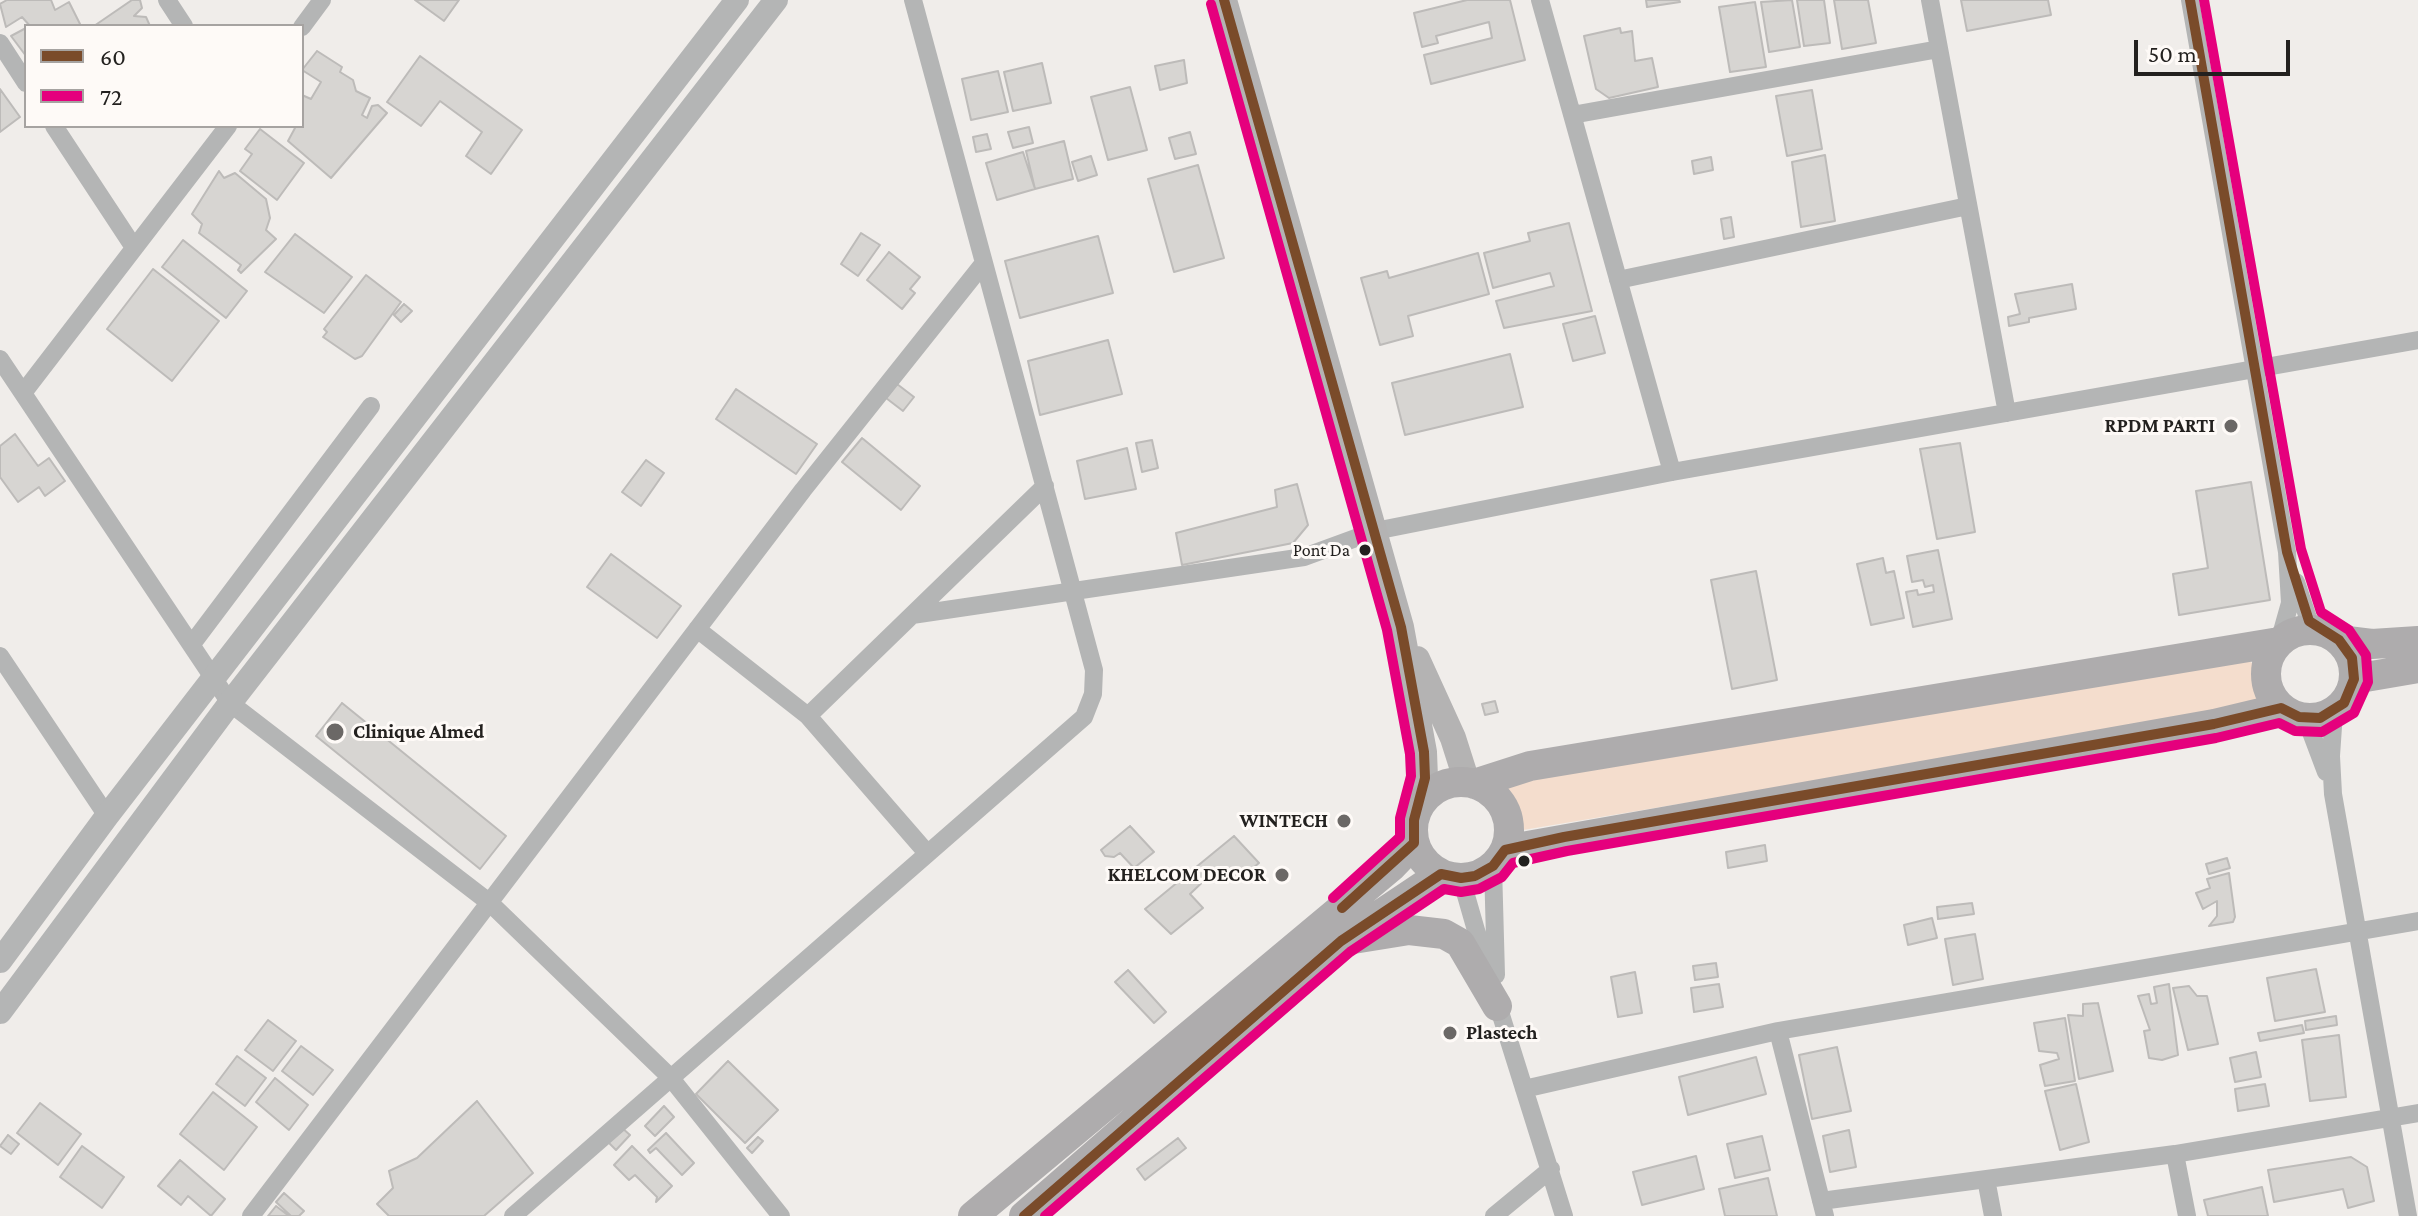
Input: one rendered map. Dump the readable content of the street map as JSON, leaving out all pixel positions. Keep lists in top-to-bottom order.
{
  "places": [
    "RPDM PARTI",
    "Pont Da",
    "Clinique Almed",
    "WINTECH",
    "KHELCOM DECOR",
    "Plastech"
  ],
  "lines": ["transit line 60", "transit line 72"],
  "legend": ["60", "72"],
  "scale_bar": "50 m"
}
